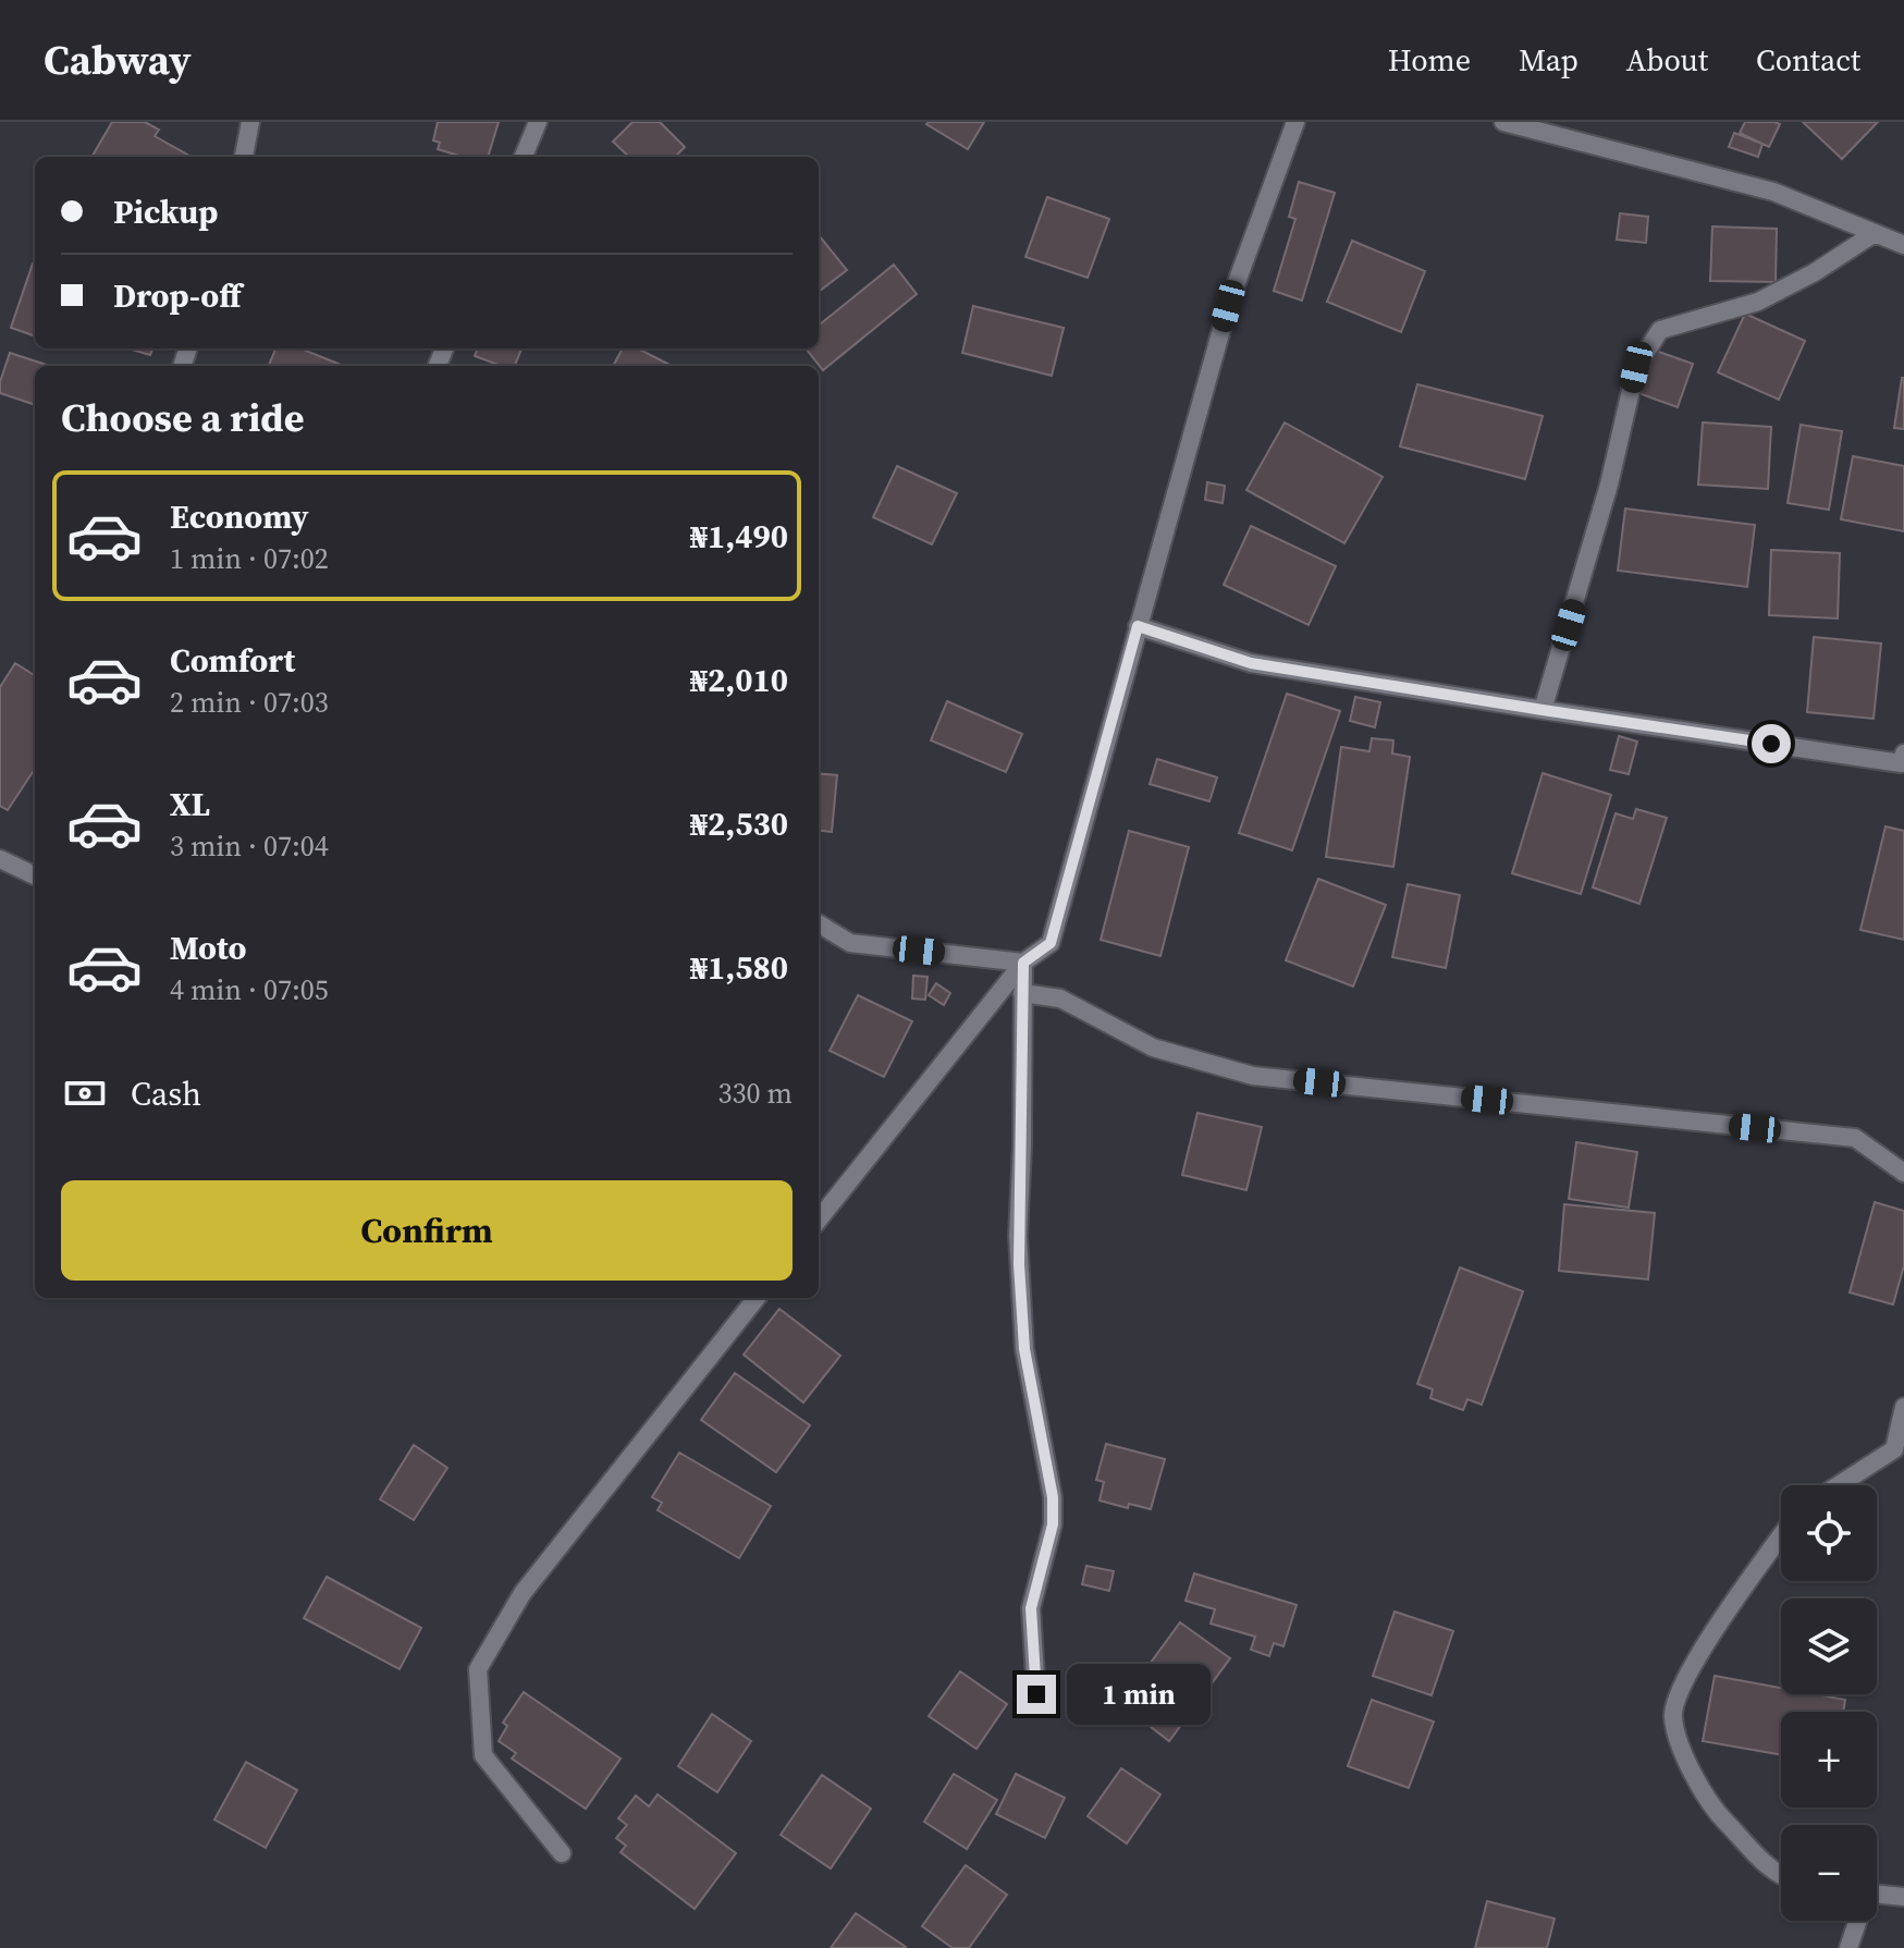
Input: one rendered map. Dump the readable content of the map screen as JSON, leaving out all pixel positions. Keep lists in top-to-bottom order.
{
  "page": {
    "header": "Cabway",
    "nav": [
      "Home",
      "Map",
      "About",
      "Contact"
    ],
    "banner": ["Pickup", "Drop-off"],
    "heading": "Choose a ride",
    "list": [
      {
        "name": "Economy",
        "note": "1 min · 07:02",
        "value": "₦1,490"
      },
      {
        "name": "Comfort",
        "note": "2 min · 07:03",
        "value": "₦2,010"
      },
      {
        "name": "XL",
        "note": "3 min · 07:04",
        "value": "₦2,530"
      },
      {
        "name": "Moto",
        "note": "4 min · 07:05",
        "value": "₦1,580"
      }
    ],
    "pay": ["Cash", "330 m"],
    "buttons": "Confirm",
    "map_buttons": ["+", "−"],
    "bubble": "1 min"
  }
}
